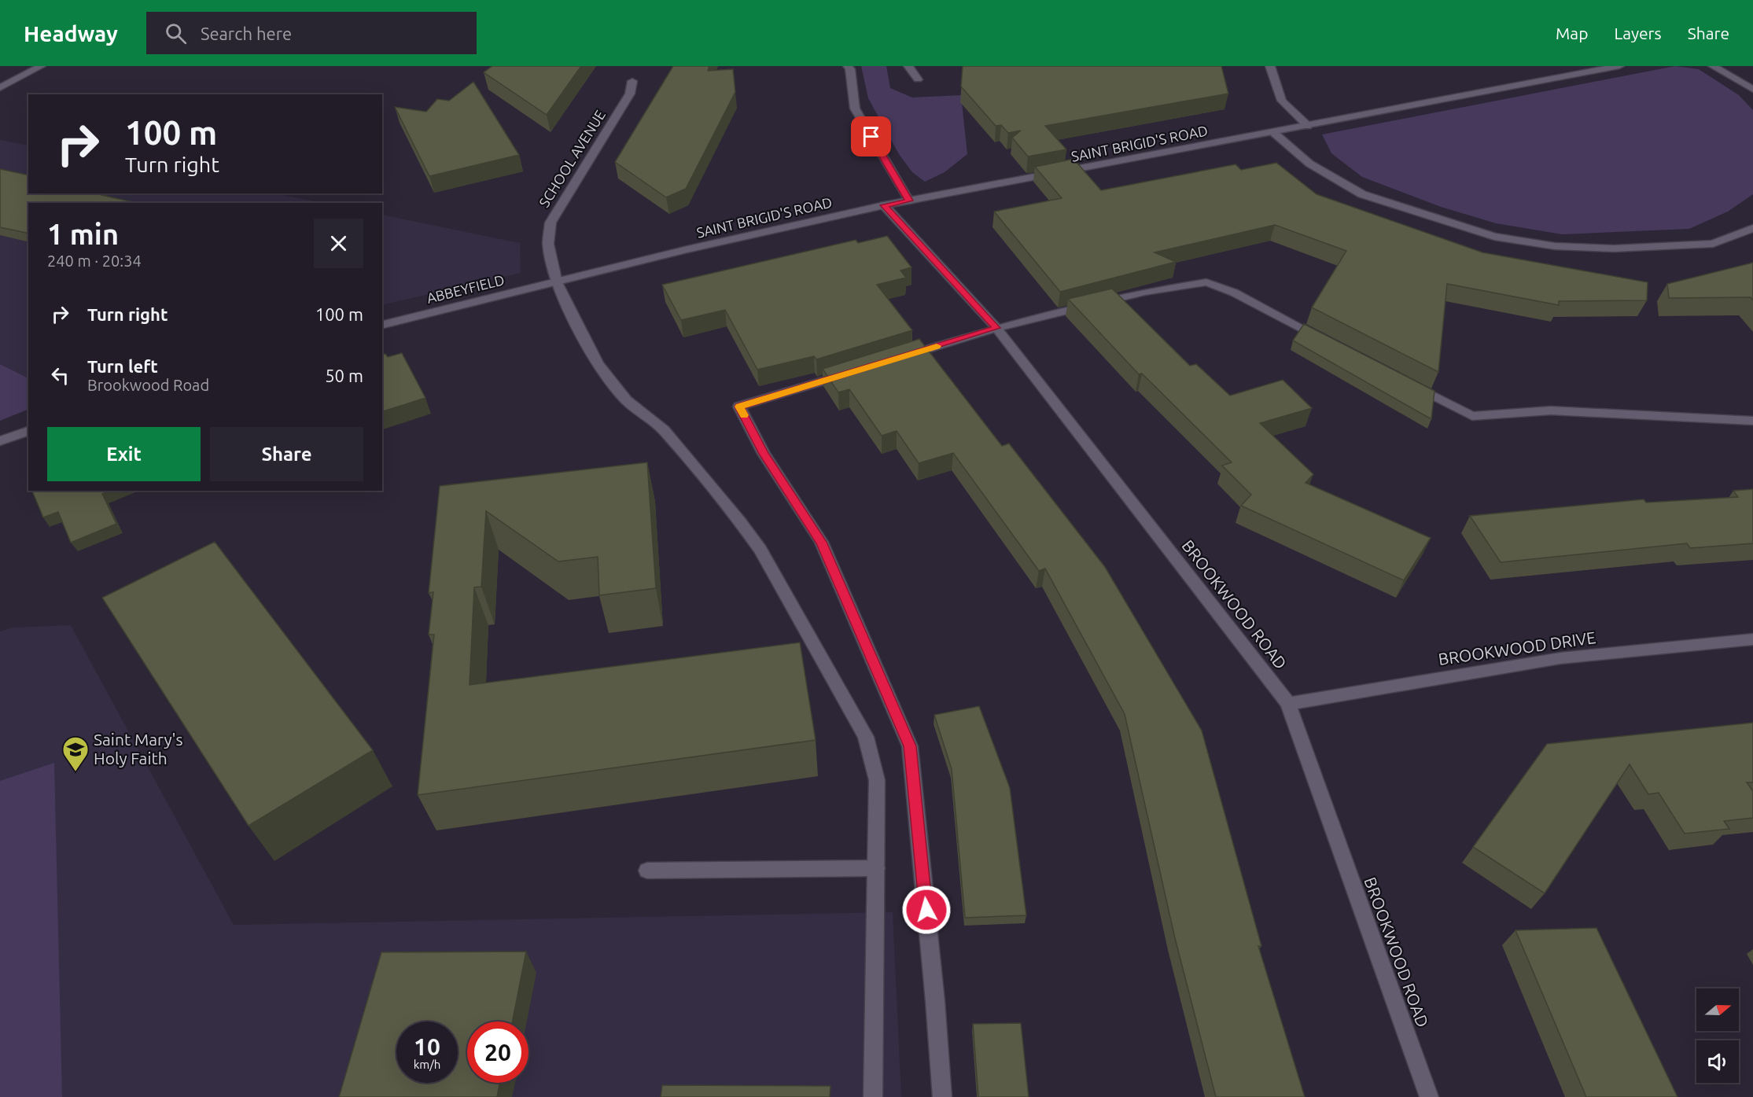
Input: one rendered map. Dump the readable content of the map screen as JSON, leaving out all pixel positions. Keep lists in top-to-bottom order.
{
  "streets": {
    "street": [
      "SAINT BRIGID'S ROAD",
      "SCHOOL AVENUE",
      "ABBEYFIELD",
      "BROOKWOOD ROAD",
      "BROOKWOOD DRIVE"
    ]
  },
  "crossings": [
    ["SAINT BRIGID'S ROAD", "SCHOOL AVENUE"],
    ["SAINT BRIGID'S ROAD", "ABBEYFIELD"],
    ["SAINT BRIGID'S ROAD", "BROOKWOOD ROAD"],
    ["SCHOOL AVENUE", "ABBEYFIELD"],
    ["BROOKWOOD ROAD", "BROOKWOOD DRIVE"]
  ],
  "places": {
    "school or university": ["Saint Mary's Holy Faith"]
  },
  "north": "right",
  "page": {
    "header": "Headway",
    "search": "Search here",
    "nav": ["Map", "Layers", "Share"],
    "turn": ["100 m", "Turn right"],
    "heading": ["1 min", "240 m · 20:34"],
    "list": [
      {
        "name": "Turn right",
        "value": "100 m"
      },
      {
        "name": "Turn left",
        "note": "Brookwood Road",
        "value": "50 m"
      }
    ],
    "buttons": ["Exit", "Share"],
    "speed": "10 km/h",
    "limit": "20"
  }
}
